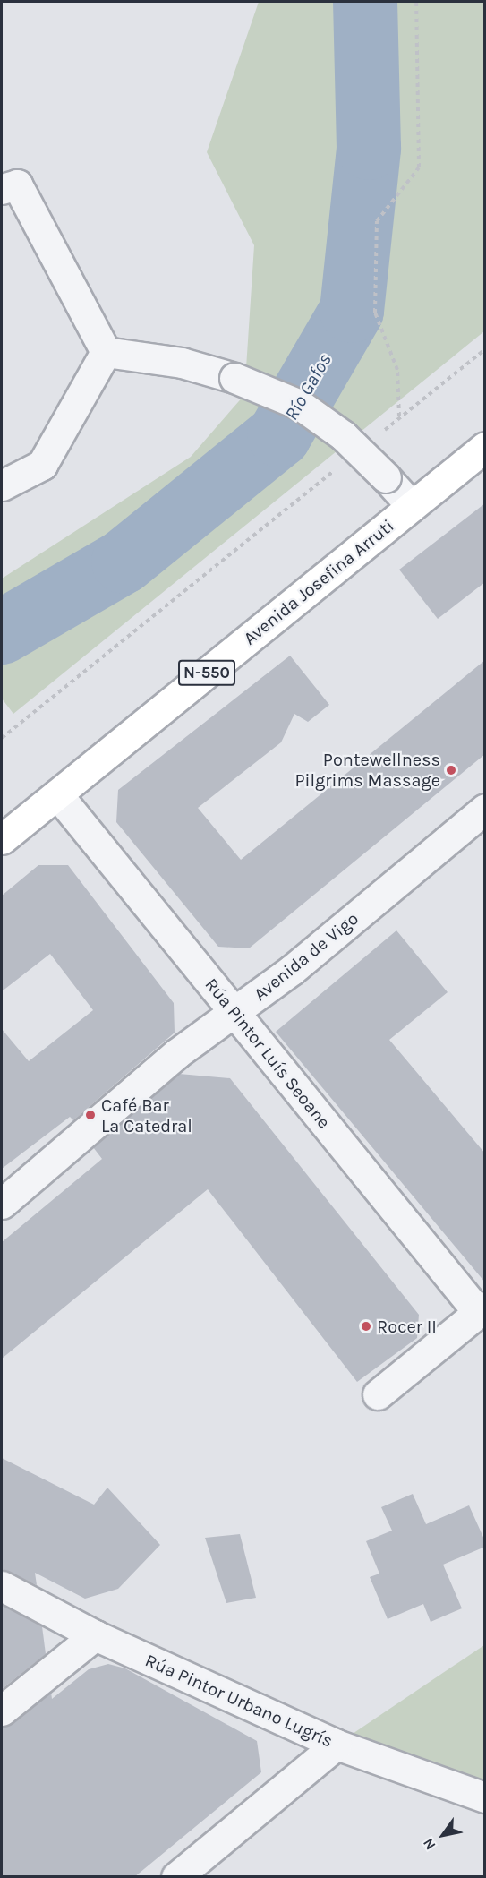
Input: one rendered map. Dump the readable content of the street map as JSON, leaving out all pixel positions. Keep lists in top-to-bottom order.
{
  "streets": {
    "highway": ["Avenida Josefina Arruti", "N-550"],
    "street": ["Avenida de Vigo", "Rúa Pintor Luís Seoane", "Rúa Pintor Urbano Lugrís"]
  },
  "crossings": [
    ["Avenida Josefina Arruti", "Rúa Pintor Luís Seoane"],
    ["Avenida de Vigo", "Rúa Pintor Luís Seoane"]
  ],
  "water": ["Río Gafos"],
  "places": ["Pontewellness Pilgrims Massage", "Café Bar La Catedral", "Rocer II"],
  "north": "bottom left"
}
